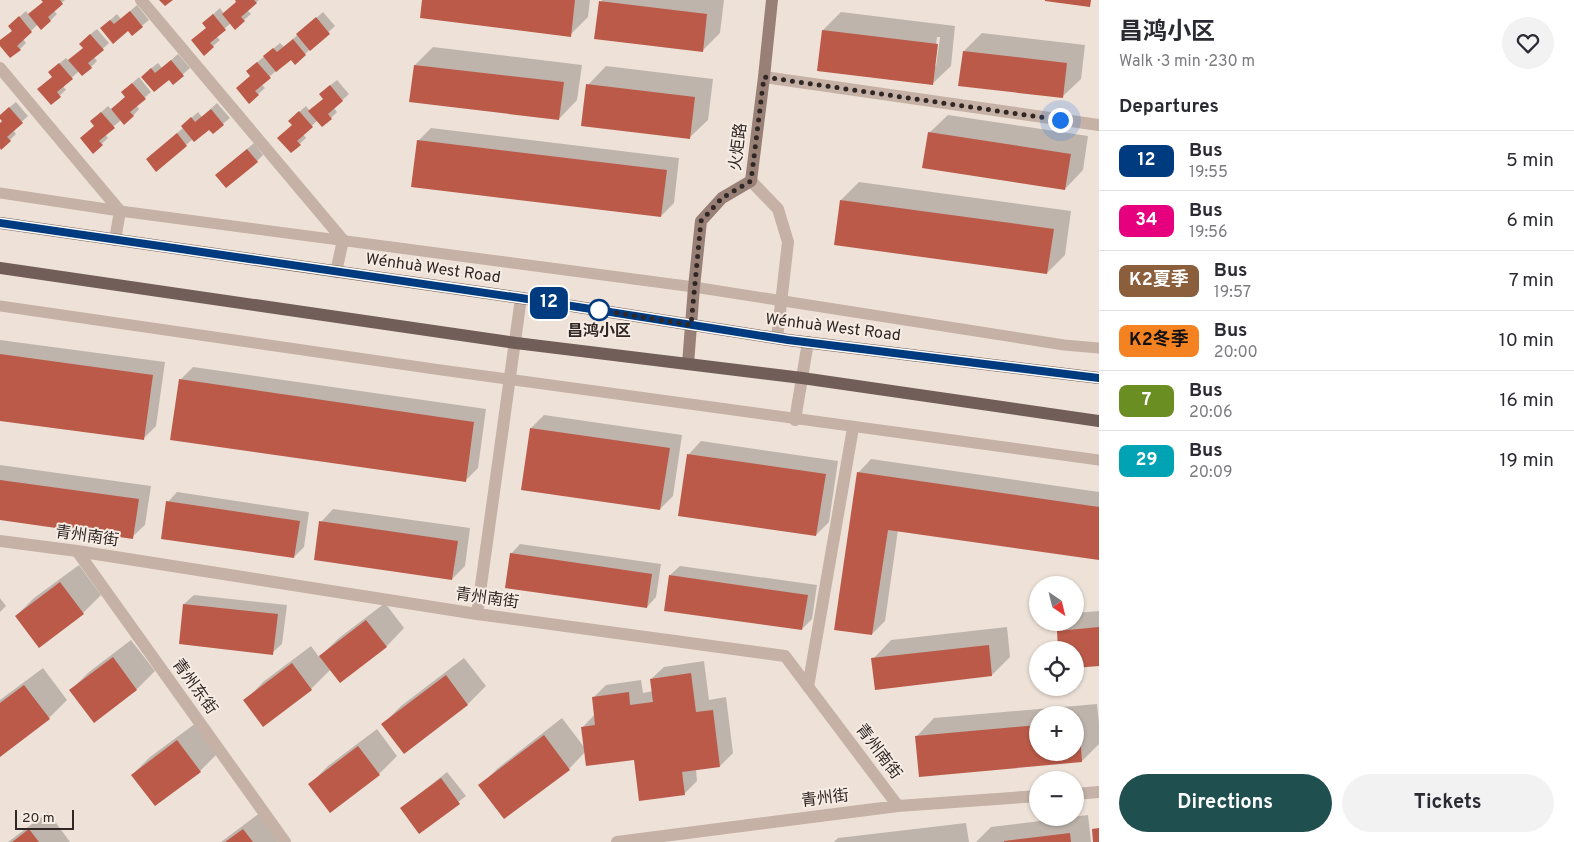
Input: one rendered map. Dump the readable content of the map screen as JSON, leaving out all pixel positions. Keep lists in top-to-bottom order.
{
  "streets": {
    "main road": ["火炬路", "Wénhuà West Road"],
    "street": ["青州南街", "青州东街", "青州街"]
  },
  "crossings": [
    ["火炬路", "Wénhuà West Road"],
    ["青州南街", "青州东街"],
    ["青州南街", "青州街"]
  ],
  "places": ["昌鸿小区"],
  "lines": ["bus line 12"],
  "scale_bar": "20 m",
  "north": "bottom right",
  "page": {
    "on_map": "12",
    "heading": [
      ["昌鸿小区", "Walk · 3 min · 230 m"],
      "Departures"
    ],
    "list": [
      {
        "mark": "12",
        "name": "Bus",
        "note": "19:55",
        "value": "5 min"
      },
      {
        "mark": "34",
        "name": "Bus",
        "note": "19:56",
        "value": "6 min"
      },
      {
        "mark": "K2夏季",
        "name": "Bus",
        "note": "19:57",
        "value": "7 min"
      },
      {
        "mark": "K2冬季",
        "name": "Bus",
        "note": "20:00",
        "value": "10 min"
      },
      {
        "mark": "7",
        "name": "Bus",
        "note": "20:06",
        "value": "16 min"
      },
      {
        "mark": "29",
        "name": "Bus",
        "note": "20:09",
        "value": "19 min"
      }
    ],
    "map_buttons": ["+", "−"],
    "buttons": ["Directions", "Tickets"],
    "scale": "20 m"
  }
}
